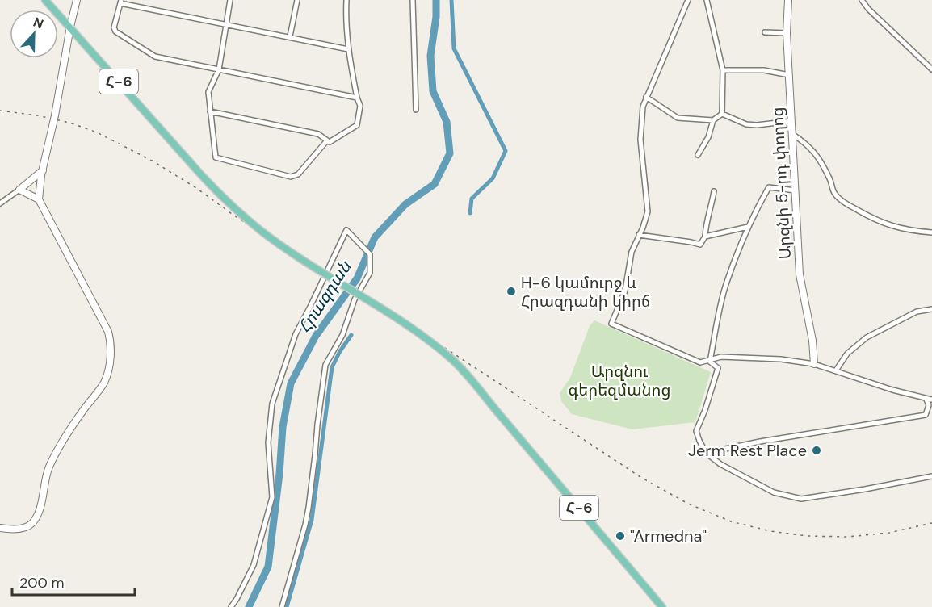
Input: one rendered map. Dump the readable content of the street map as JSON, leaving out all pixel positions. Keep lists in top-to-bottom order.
{
  "streets": {
    "main road": ["Հ-6"],
    "street": ["Արզնի 5-րդ փողոց"]
  },
  "water": ["Հրազդան"],
  "parks": ["Արզնու գերեզմանոց"],
  "places": ["H-6 կամուրջ և Հրազդանի կիրճ", "Jerm Rest Place", "\"Armedna\""],
  "scale_bar": "200 m",
  "north": "top"
}
